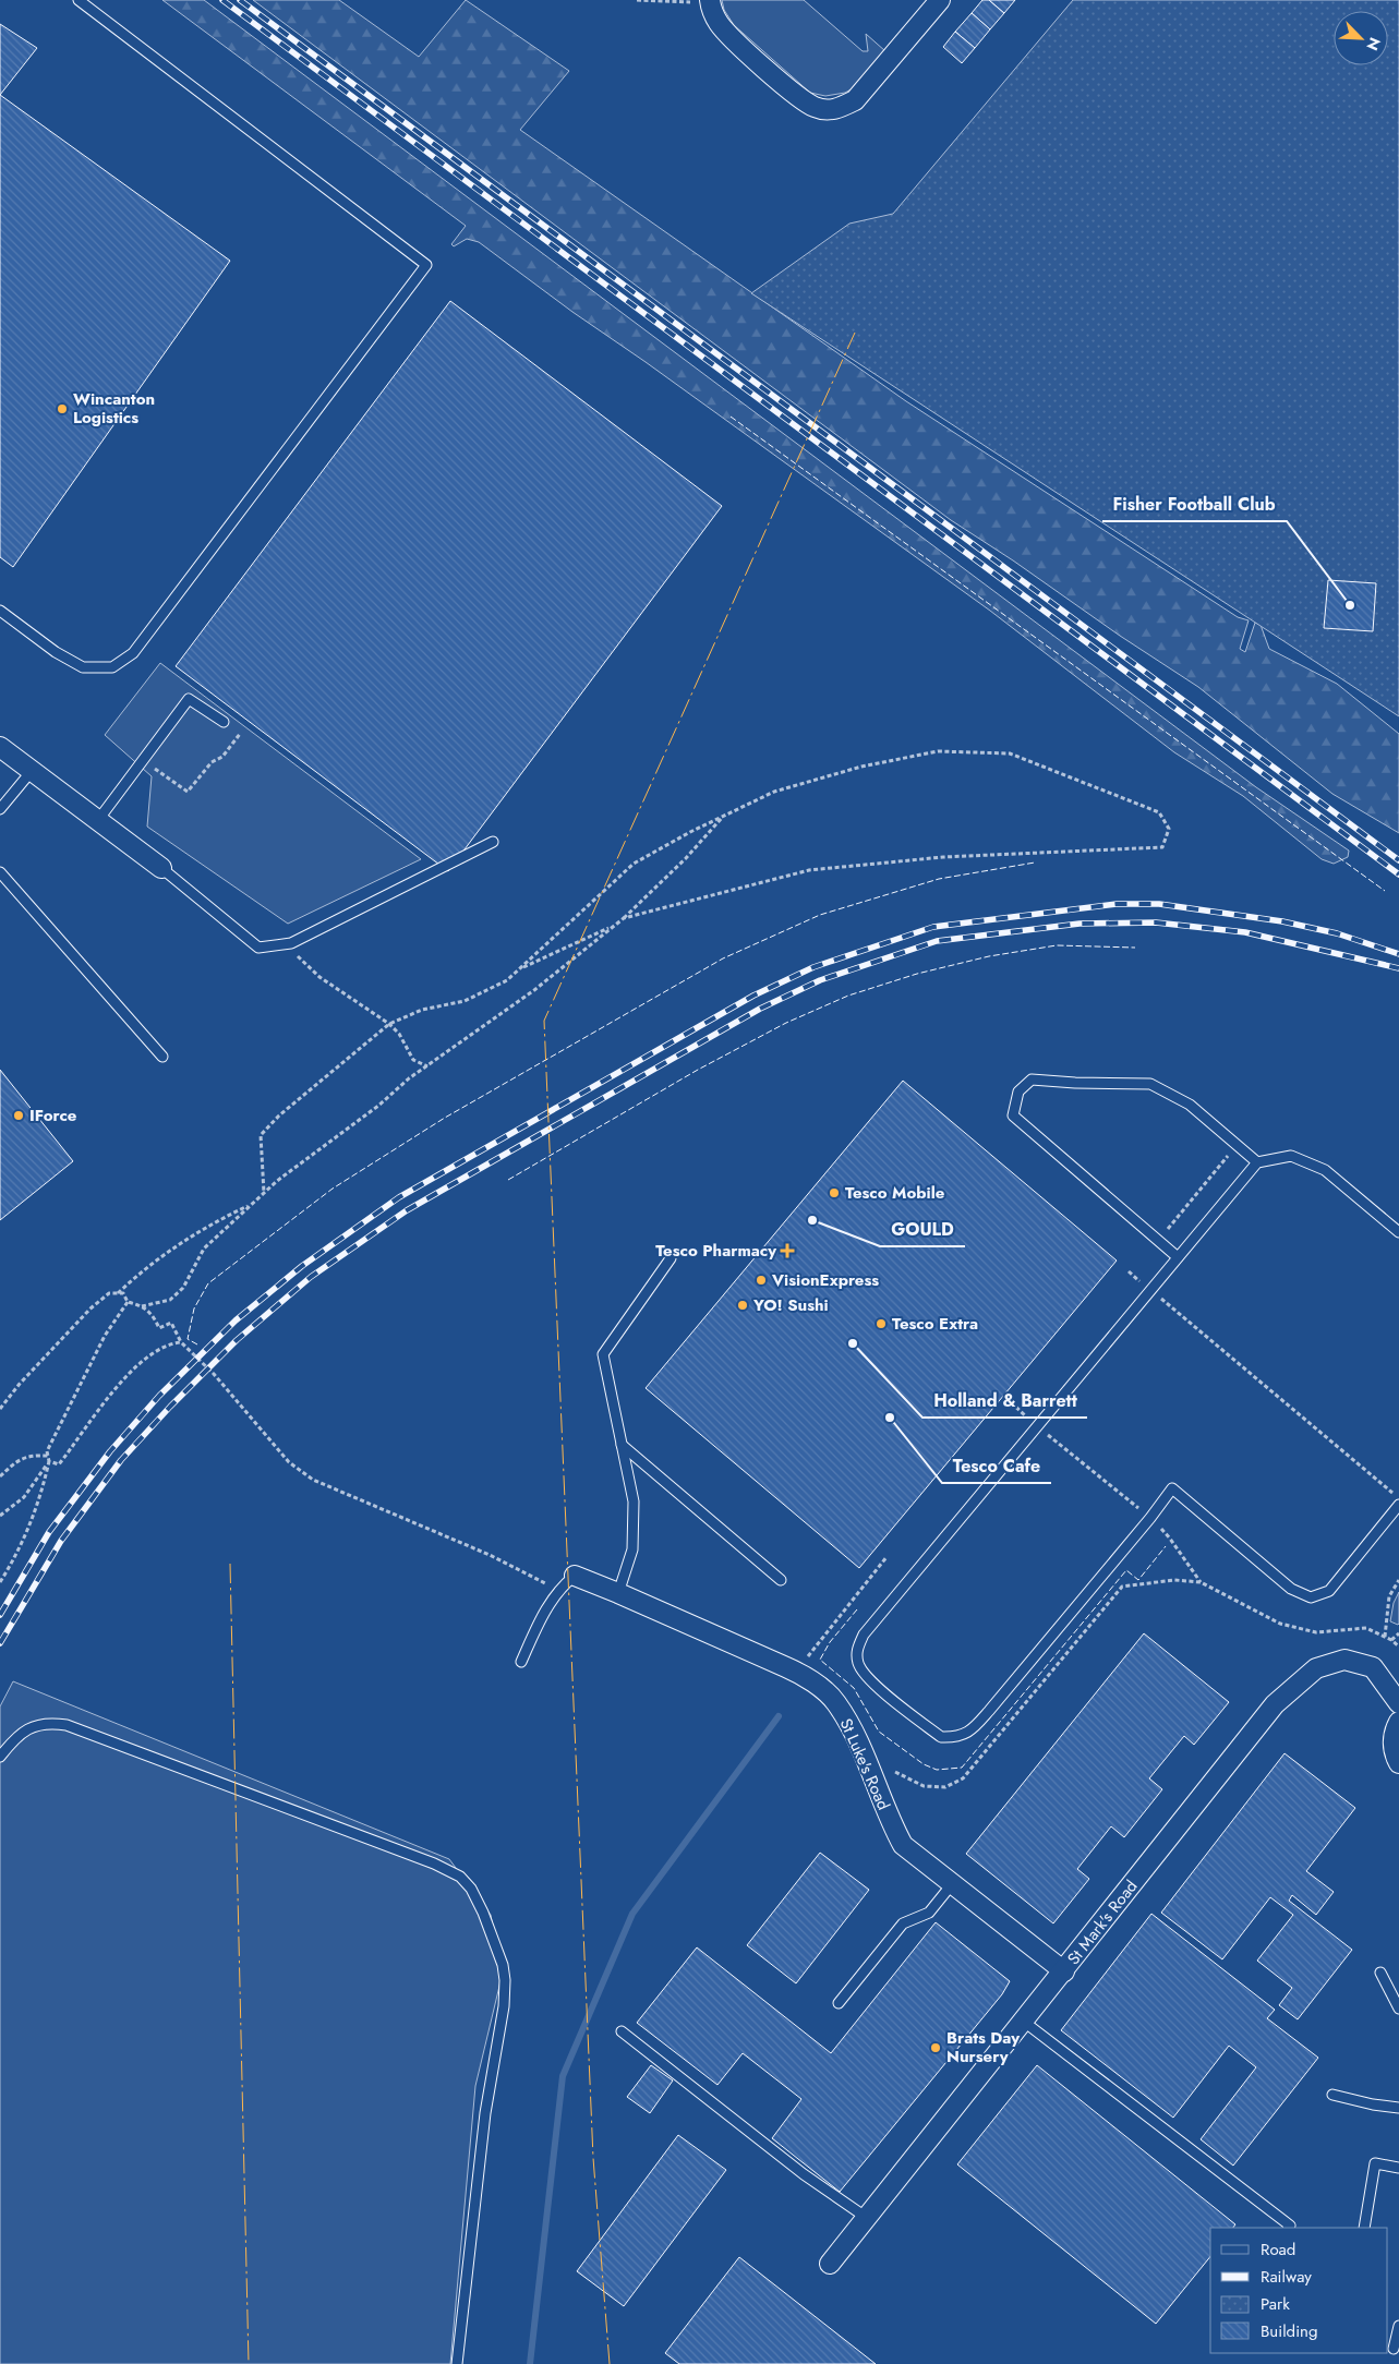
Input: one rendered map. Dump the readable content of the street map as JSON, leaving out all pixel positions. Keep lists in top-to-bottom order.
{
  "streets": {
    "street": ["St Luke's Road", "St Mark's Road"]
  },
  "crossings": [
    ["St Luke's Road", "St Mark's Road"]
  ],
  "places": {
    "other": [
      "Wincanton Logistics",
      "Fisher Football Club",
      "IForce",
      "Tesco Mobile",
      "GOULD",
      "VisionExpress",
      "YO! Sushi",
      "Tesco Extra",
      "Holland & Barrett",
      "Tesco Cafe",
      "Brats Day Nursery"
    ],
    "health": ["Tesco Pharmacy"]
  },
  "legend": [
    "Road",
    "Railway",
    "Park",
    "Building"
  ],
  "north": "bottom right"
}
